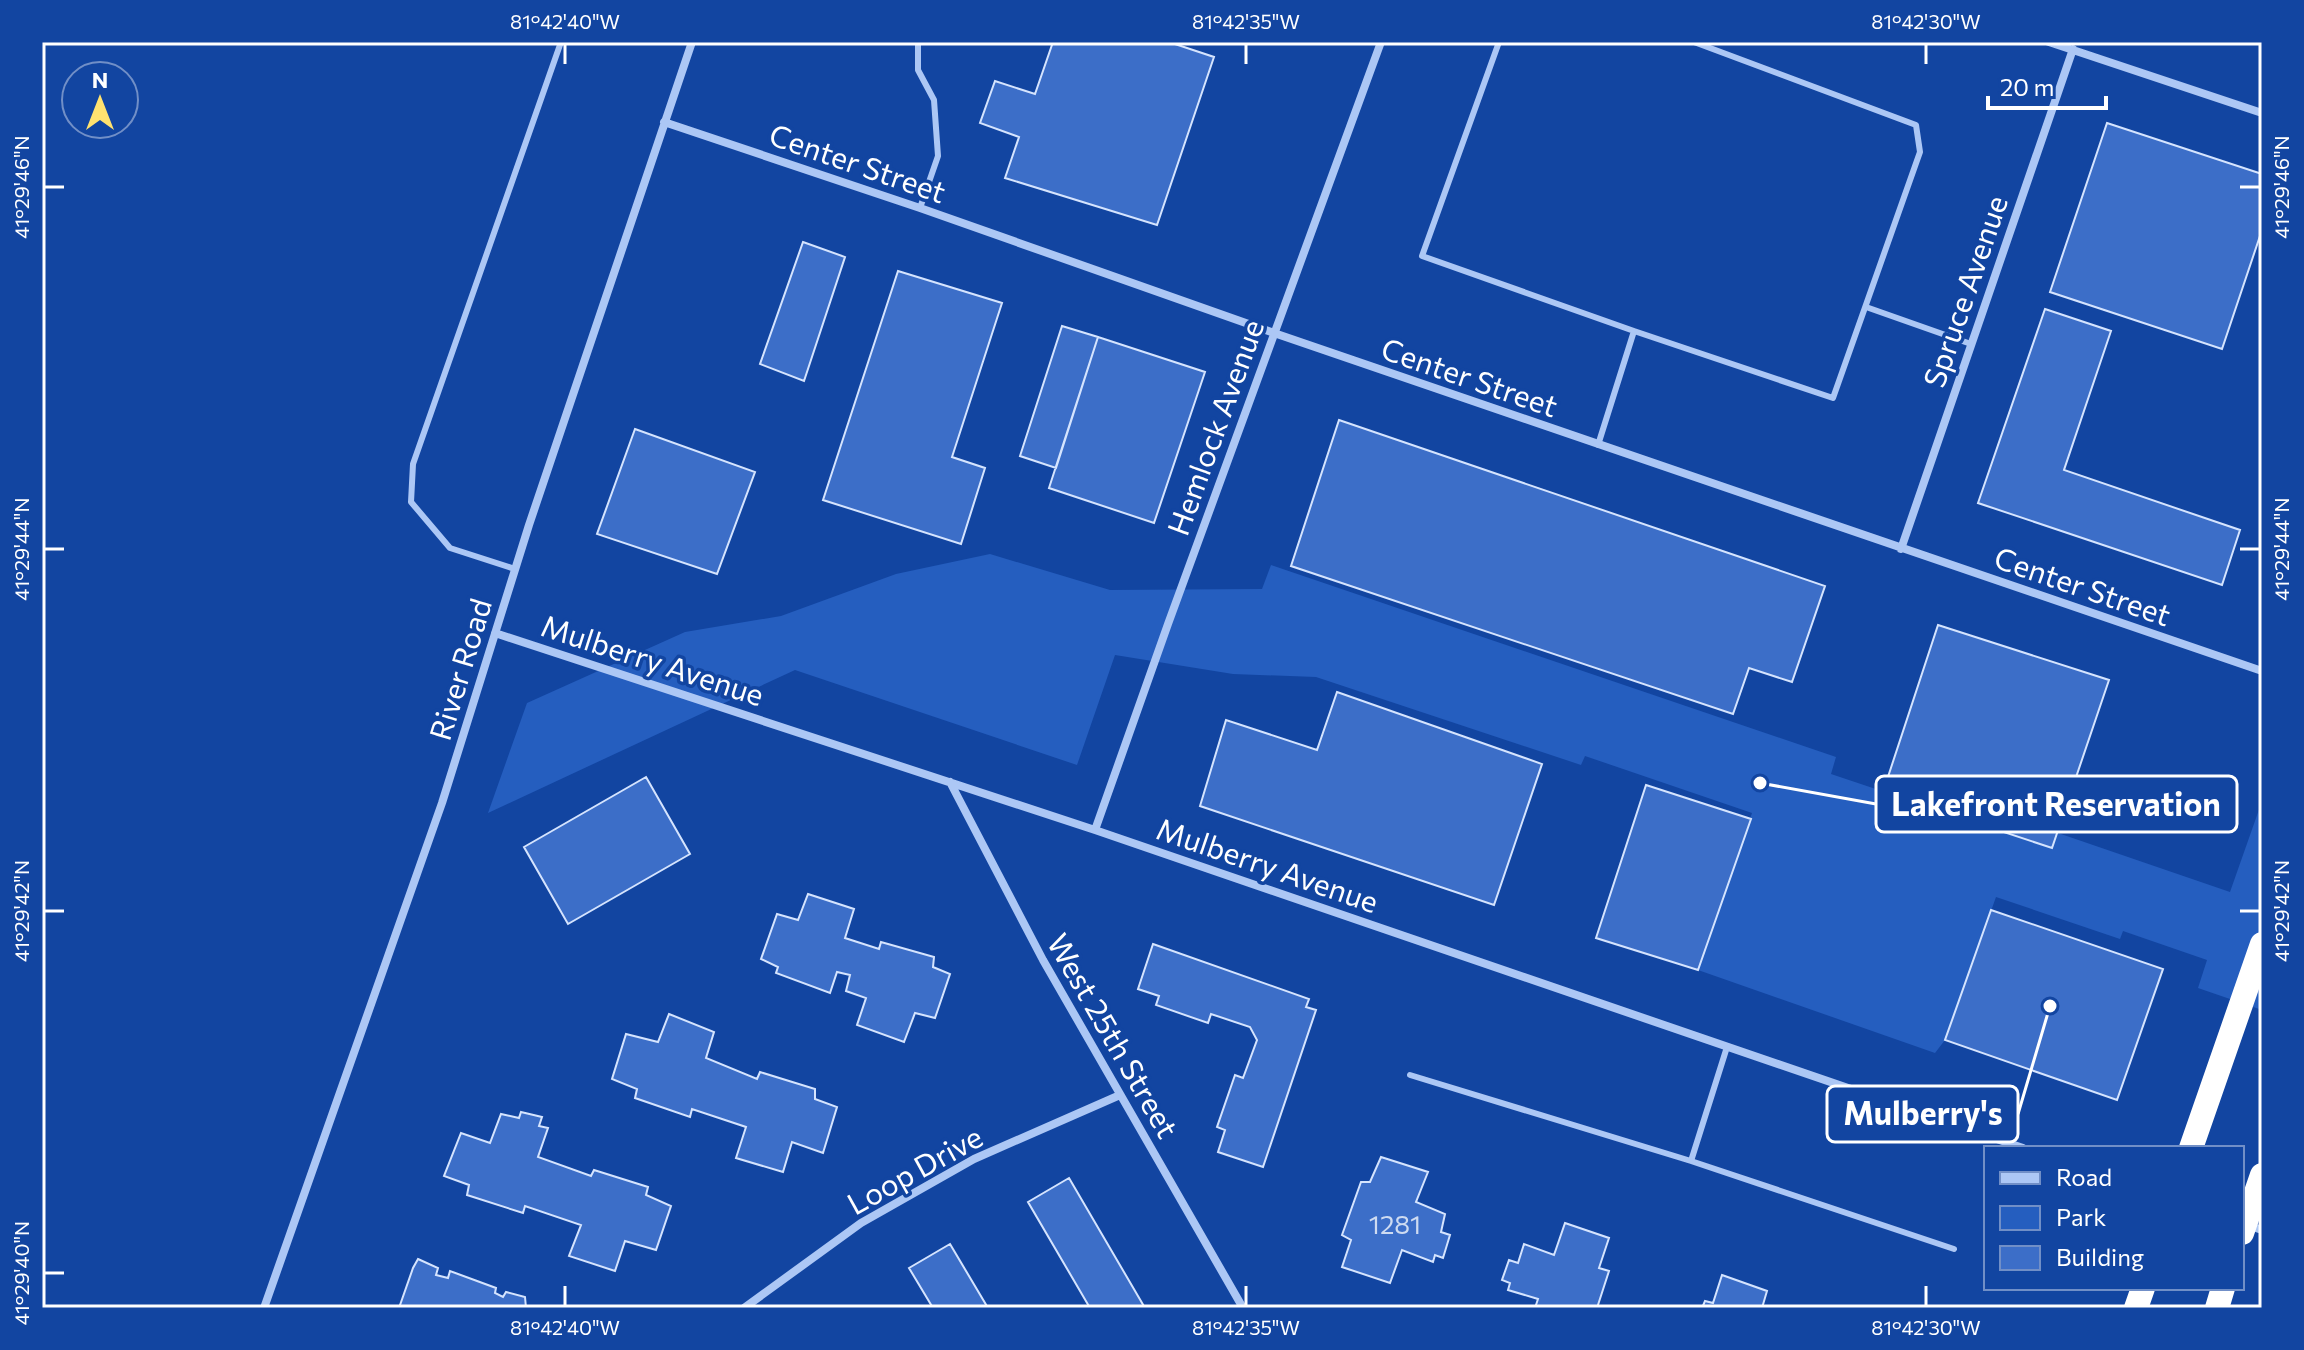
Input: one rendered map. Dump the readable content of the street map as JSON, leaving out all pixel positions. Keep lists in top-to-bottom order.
{
  "streets": {
    "street": [
      "Center Street",
      "Spruce Avenue",
      "Hemlock Avenue",
      "Mulberry Avenue",
      "River Road",
      "West 25th Street",
      "Loop Drive"
    ]
  },
  "crossings": [
    ["Center Street", "Spruce Avenue"],
    ["Center Street", "Hemlock Avenue"],
    ["Center Street", "River Road"],
    ["Hemlock Avenue", "Mulberry Avenue"],
    ["Mulberry Avenue", "River Road"],
    ["Mulberry Avenue", "West 25th Street"],
    ["West 25th Street", "Loop Drive"]
  ],
  "places": ["Lakefront Reservation", "Mulberry's"],
  "house_numbers": ["1281"],
  "legend": ["Road", "Park", "Building"],
  "scale_bar": "20 m",
  "north": "top",
  "coordinates": [
    "81°42'40\"W",
    "81°42'35\"W",
    "81°42'30\"W",
    "41°29'46\"N",
    "41°29'44\"N",
    "41°29'42\"N",
    "41°29'40\"N"
  ]
}
